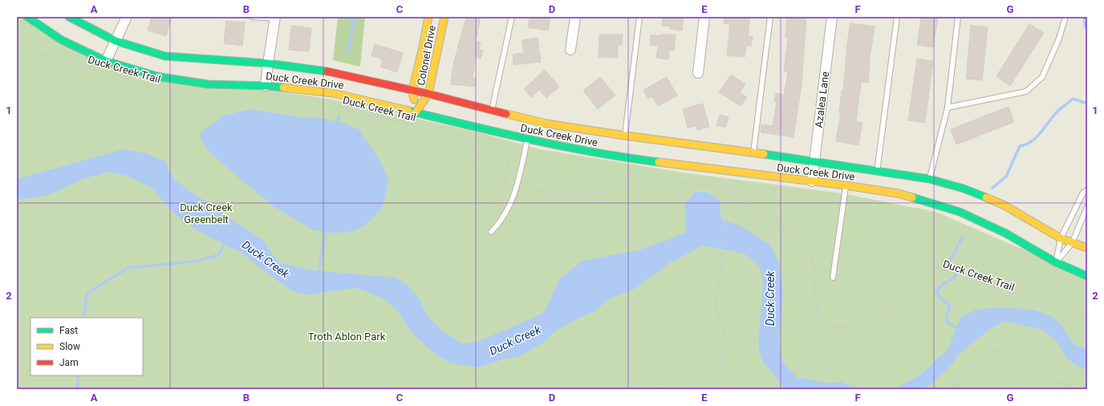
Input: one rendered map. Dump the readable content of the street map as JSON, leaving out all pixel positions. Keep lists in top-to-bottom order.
{
  "streets": {
    "main road": ["Colonel Drive", "Duck Creek Drive"],
    "street": ["Azalea Lane"],
    "path": ["Duck Creek Trail"]
  },
  "crossings": [
    ["Colonel Drive", "Duck Creek Drive"],
    ["Duck Creek Drive", "Azalea Lane"]
  ],
  "water": ["Duck Creek"],
  "parks": ["Duck Creek Greenbelt", "Troth Ablon Park"],
  "legend": ["Fast", "Slow", "Jam"],
  "grid": {
    "columns": [
      "A",
      "B",
      "C",
      "D",
      "E",
      "F",
      "G"
    ],
    "rows": ["1", "2"]
  }
}
